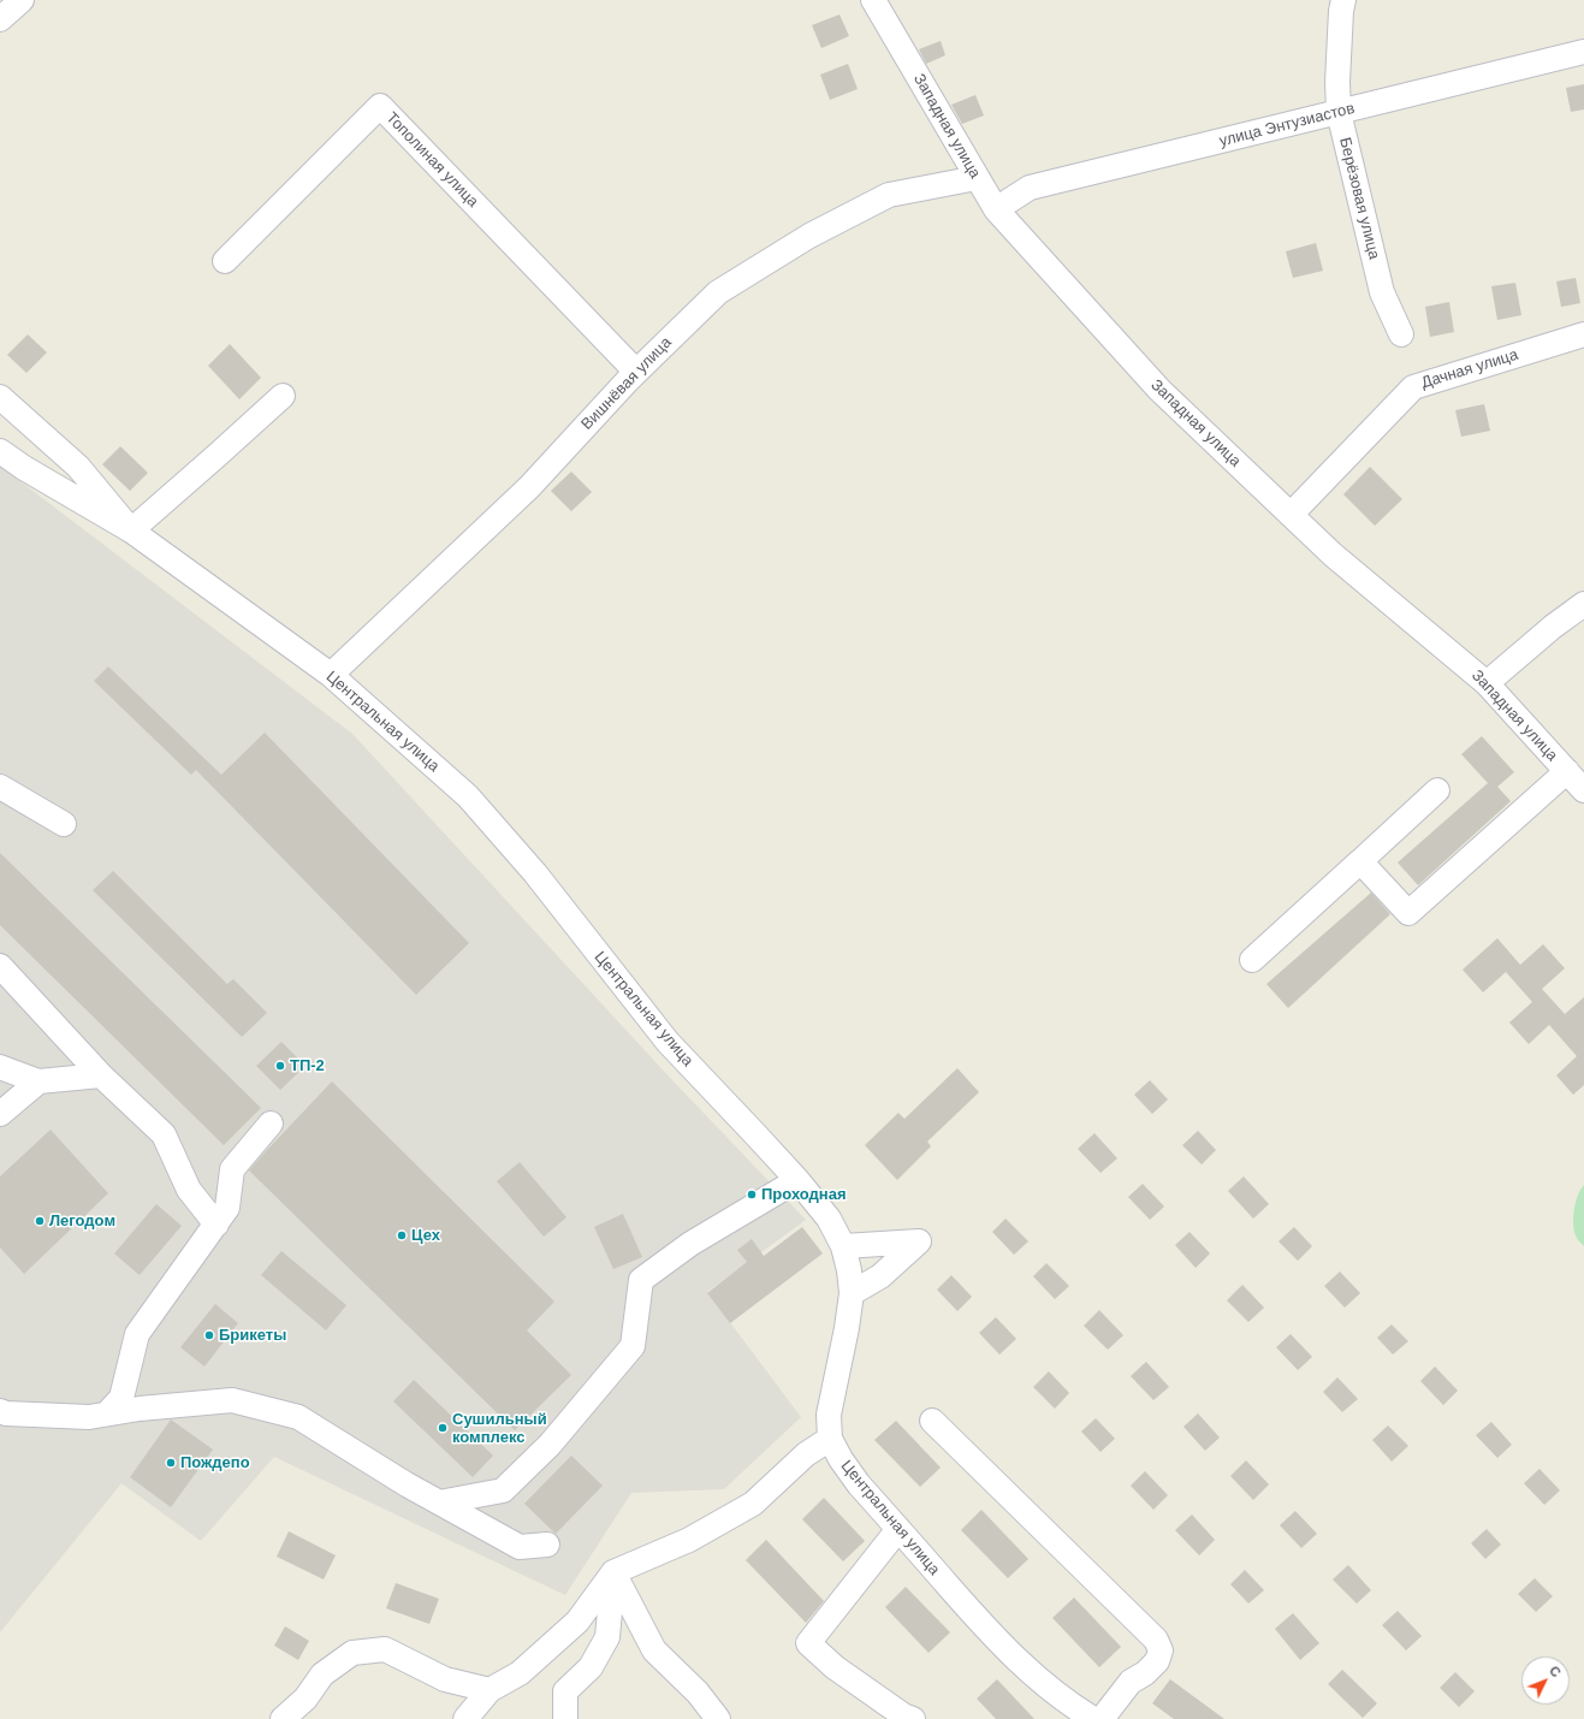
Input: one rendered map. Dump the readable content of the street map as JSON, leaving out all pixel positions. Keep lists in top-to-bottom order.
{
  "streets": {
    "street": [
      "улица Энтузиастов",
      "Западная улица",
      "Тополиная улица",
      "Берёзовая улица",
      "Дачная улица",
      "Вишнёвая улица",
      "Центральная улица"
    ]
  },
  "crossings": [
    ["улица Энтузиастов", "Западная улица"],
    ["улица Энтузиастов", "Берёзовая улица"],
    ["Западная улица", "Дачная улица"],
    ["Западная улица", "Вишнёвая улица"],
    ["Тополиная улица", "Вишнёвая улица"],
    ["Вишнёвая улица", "Центральная улица"]
  ],
  "places": [
    "ТП-2",
    "Проходная",
    "Легодом",
    "Цех",
    "Брикеты",
    "Сушильный комплекс",
    "Пождепо"
  ],
  "north": "top right"
}
